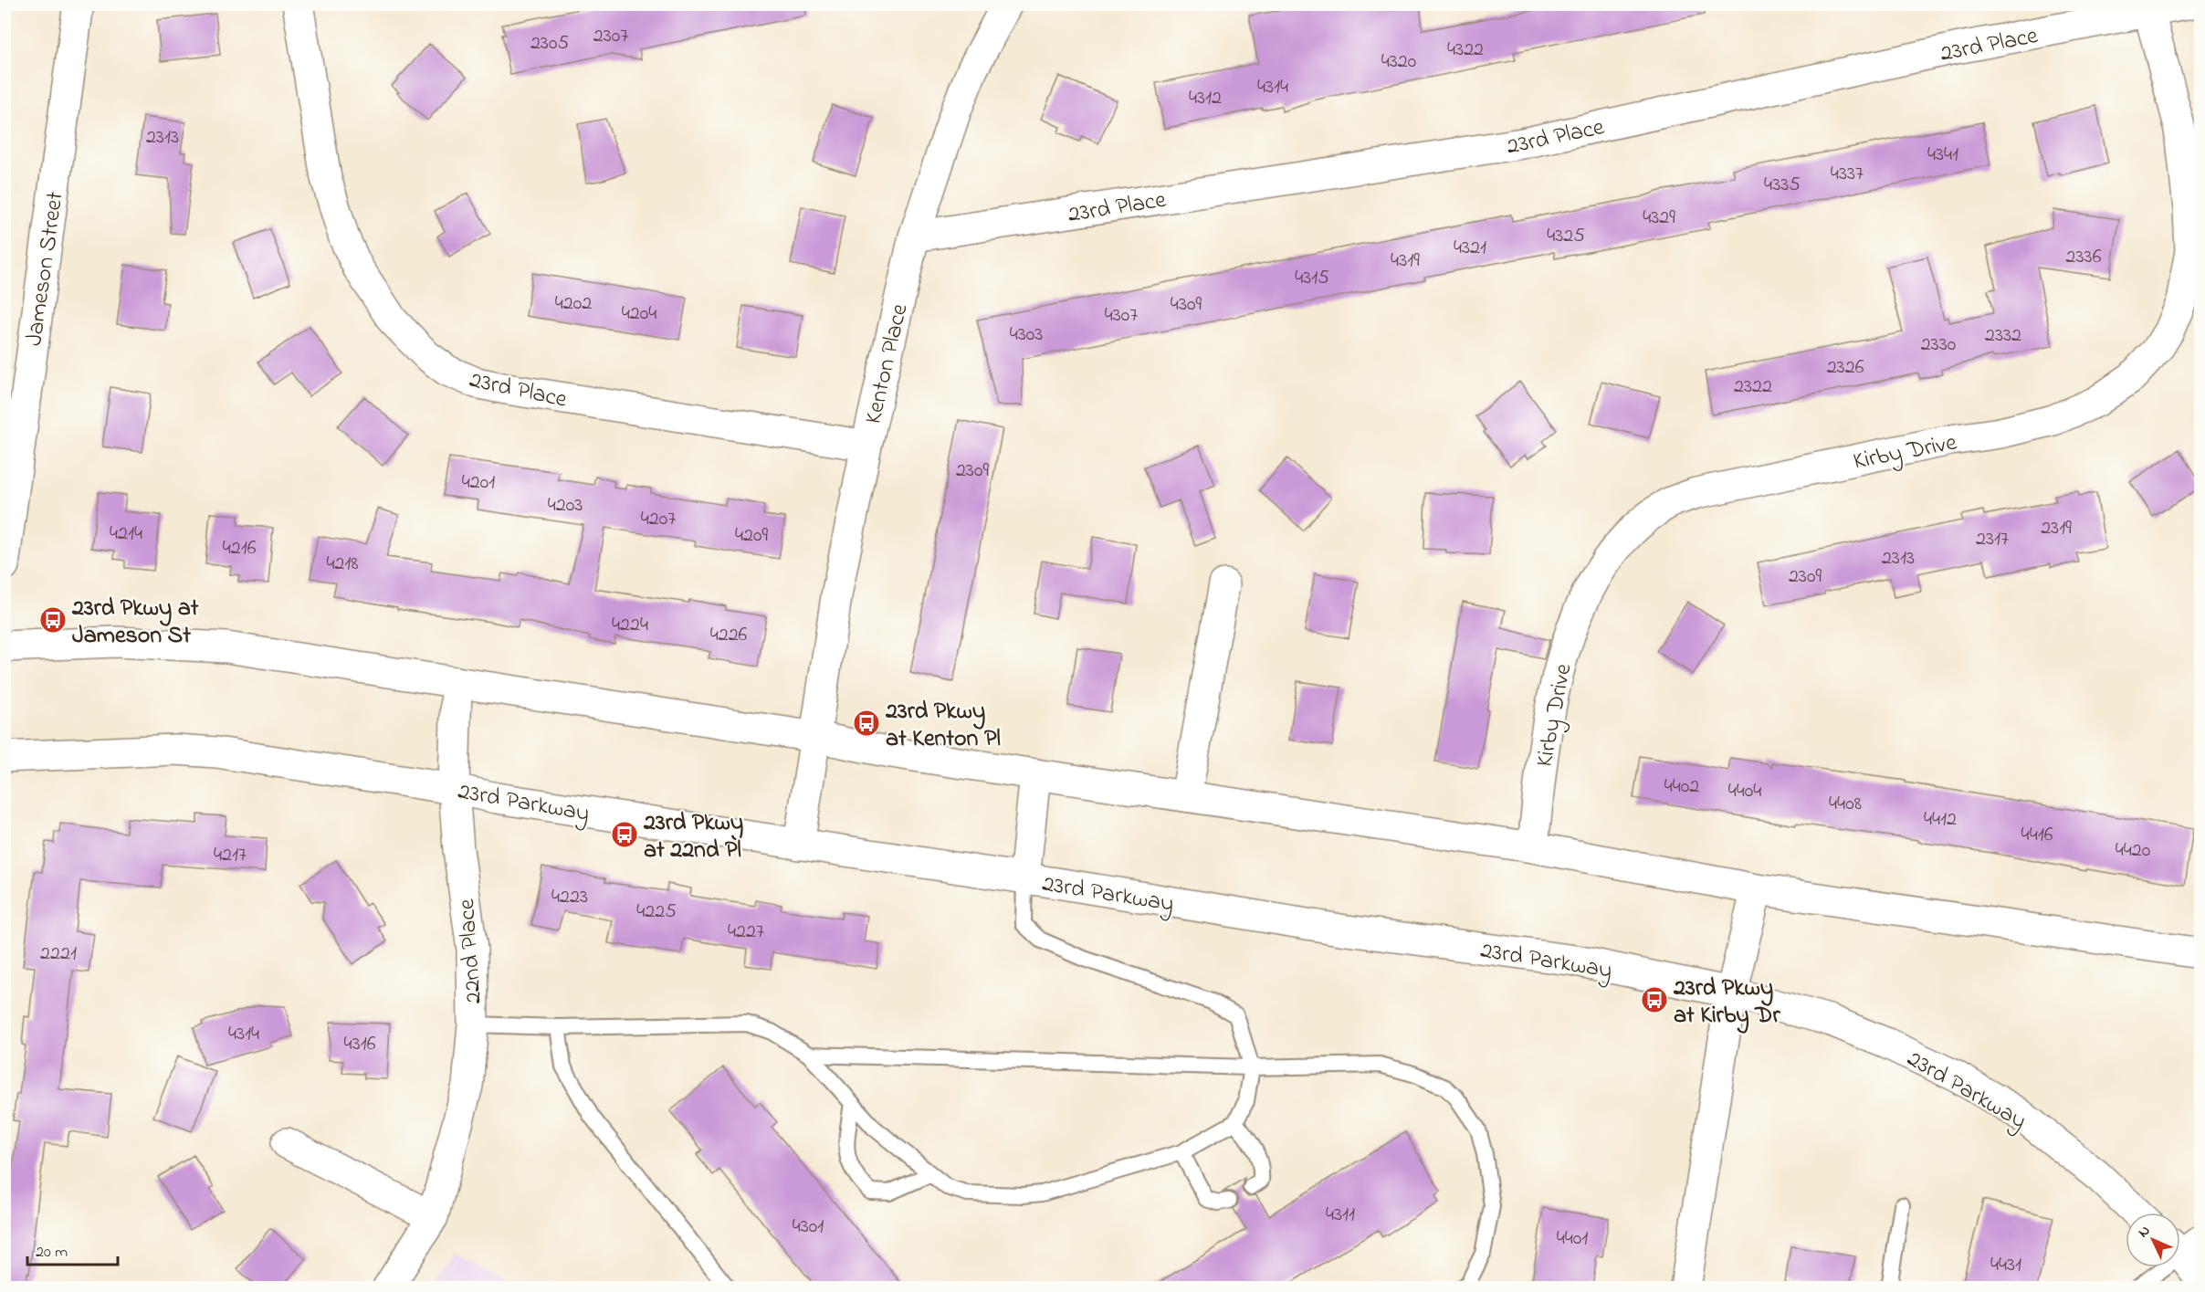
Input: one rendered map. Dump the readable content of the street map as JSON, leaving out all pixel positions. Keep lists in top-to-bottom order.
{
  "streets": {
    "street": [
      "23rd Place",
      "Jameson Street",
      "Kenton Place",
      "Kirby Drive",
      "23rd Parkway",
      "22nd Place"
    ]
  },
  "crossings": [
    ["23rd Place", "Kenton Place"],
    ["23rd Place", "Kirby Drive"],
    ["Kenton Place", "23rd Parkway"],
    ["23rd Parkway", "22nd Place"]
  ],
  "places": {
    "bus stop": [
      "23rd Pkwy at Jameson St",
      "23rd Pkwy at Kenton Pl",
      "23rd Pkwy at 22nd Pl",
      "23rd Pkwy at Kirby Dr"
    ]
  },
  "house_numbers": [
    "2307",
    "2305",
    "4322",
    "4320",
    "4314",
    "4312",
    "2313",
    "4341",
    "4337",
    "4335",
    "4329",
    "4325",
    "4321",
    "2336",
    "4319",
    "4315",
    "4202",
    "4309",
    "4204",
    "4307",
    "4303",
    "2332",
    "2330",
    "2326",
    "2322",
    "2309",
    "4201",
    "4203",
    "4207",
    "2319",
    "4214",
    "4209",
    "2317",
    "4216",
    "2313",
    "4218",
    "2309",
    "4224",
    "4226",
    "4402",
    "4404",
    "4408",
    "4412",
    "4416",
    "4420",
    "4217",
    "4223",
    "4225",
    "4227",
    "2221",
    "4314",
    "4316",
    "4311",
    "4301",
    "4401",
    "4431"
  ],
  "scale_bar": "20 m",
  "north": "top left"
}
